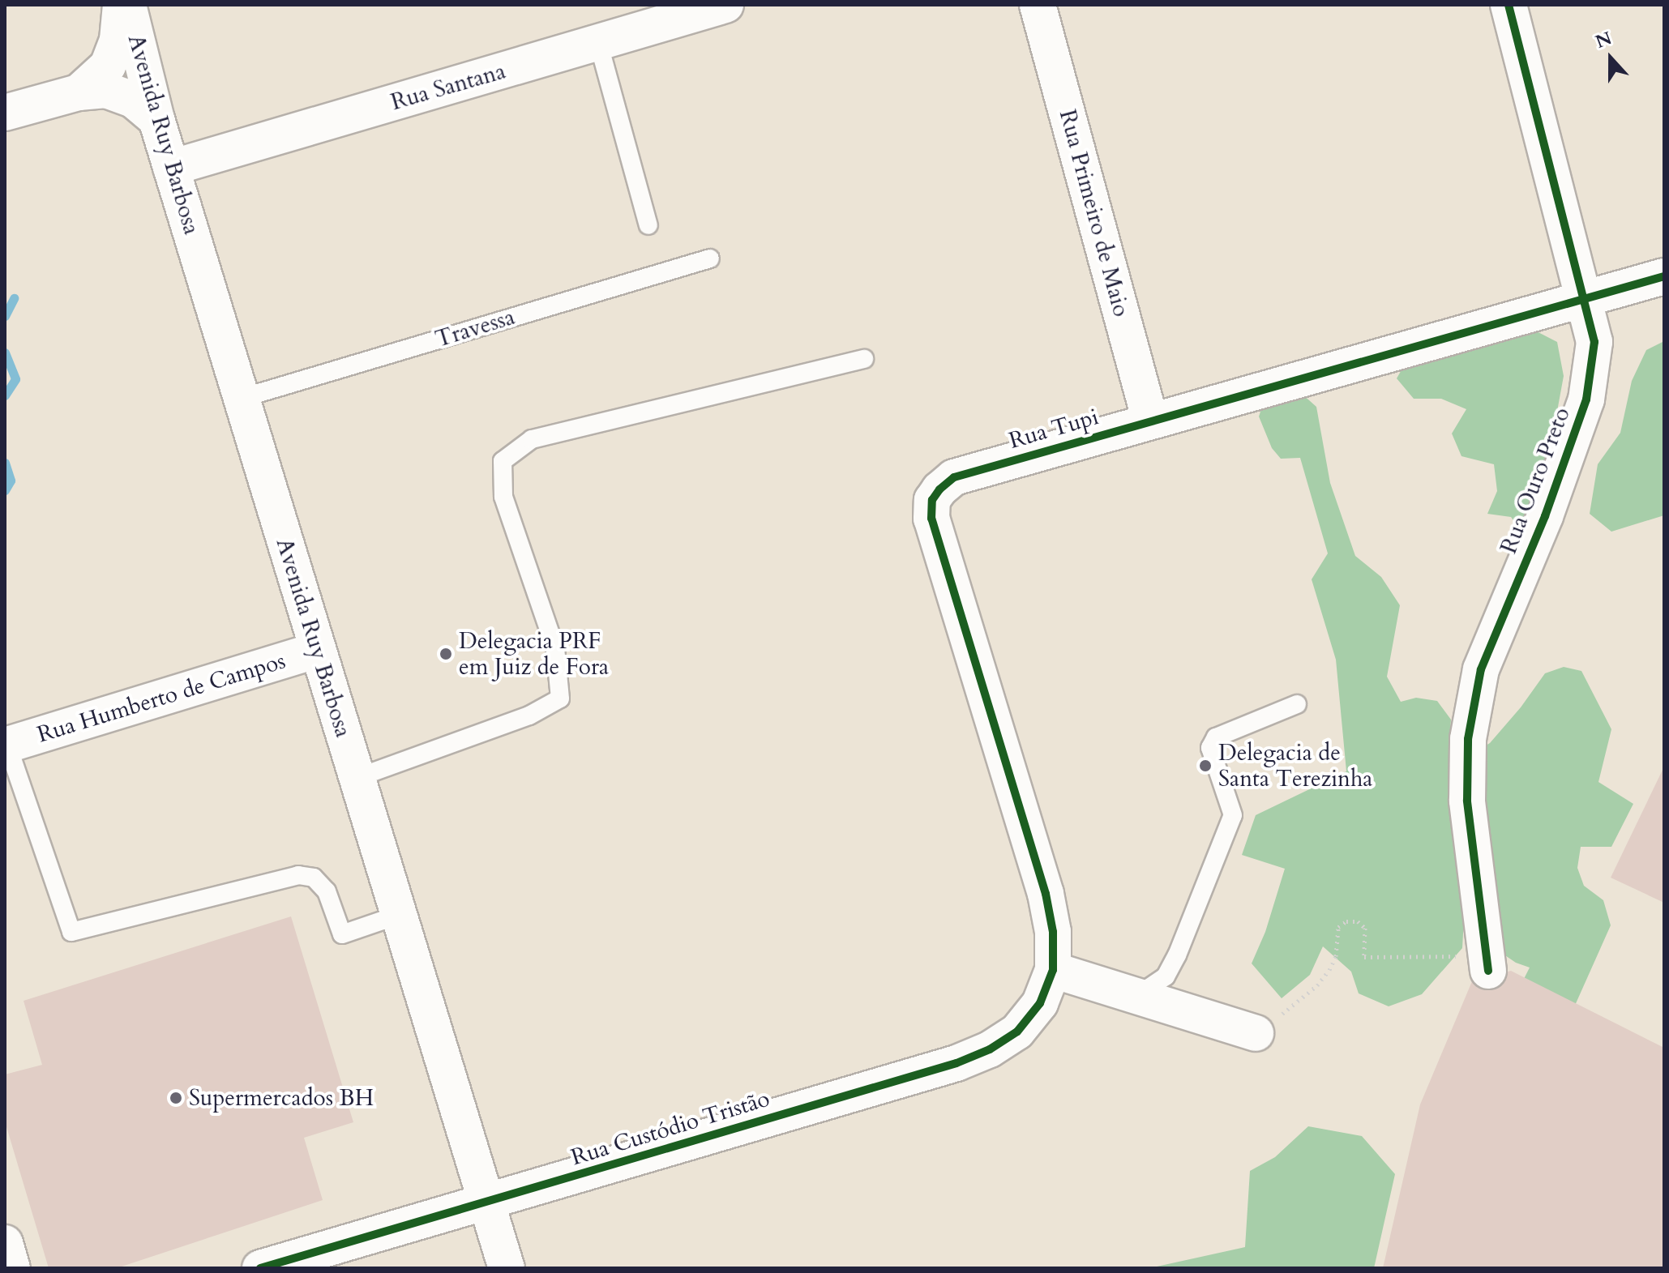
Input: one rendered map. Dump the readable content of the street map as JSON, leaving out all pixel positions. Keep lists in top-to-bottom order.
{
  "streets": {
    "street": [
      "Rua Santana",
      "Avenida Ruy Barbosa",
      "Rua Primeiro de Maio",
      "Rua Tupi",
      "Rua Ouro Preto",
      "Rua Humberto de Campos",
      "Rua Custódio Tristão"
    ],
    "lane": ["Travessa"]
  },
  "crossings": [
    ["Rua Santana", "Avenida Ruy Barbosa"],
    ["Avenida Ruy Barbosa", "Travessa"],
    ["Avenida Ruy Barbosa", "Rua Humberto de Campos"],
    ["Avenida Ruy Barbosa", "Rua Custódio Tristão"],
    ["Rua Primeiro de Maio", "Rua Tupi"],
    ["Rua Tupi", "Rua Ouro Preto"],
    ["Rua Tupi", "Rua Custódio Tristão"]
  ],
  "places": ["Delegacia PRF em Juiz de Fora", "Delegacia de Santa Terezinha", "Supermercados BH"],
  "north": "top"
}
